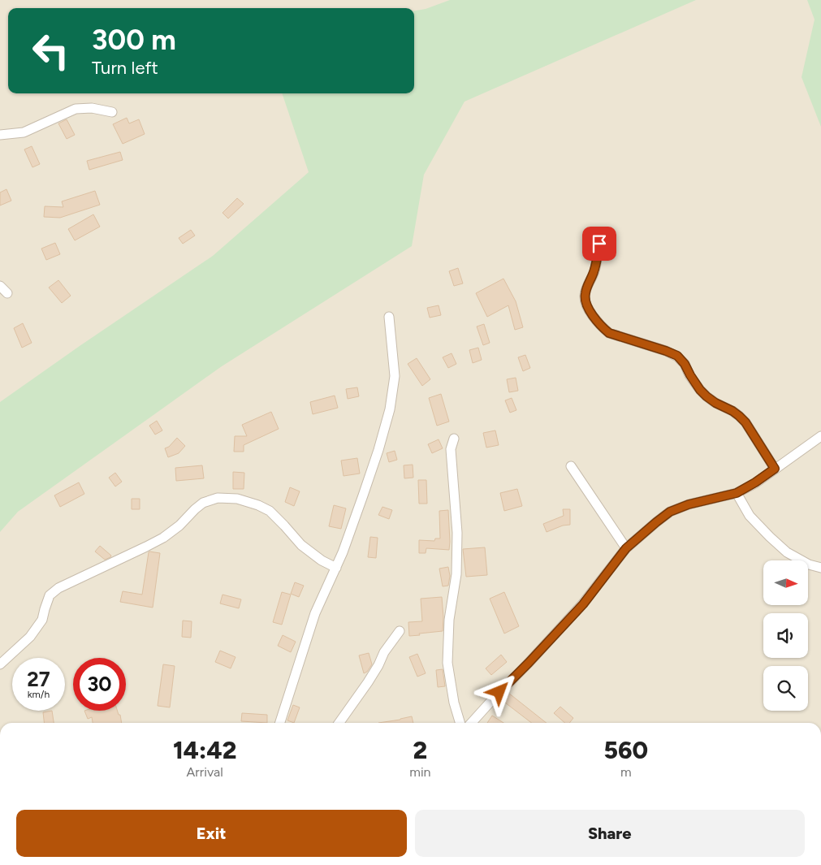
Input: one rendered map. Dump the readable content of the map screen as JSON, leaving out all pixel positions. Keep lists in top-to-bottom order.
{
  "north": "right",
  "page": {
    "turn": ["300 m", "Turn left"],
    "speed": "27 km/h",
    "limit": "30",
    "eta": [
      "14:42",
      "Arrival",
      "2",
      "min",
      "560",
      "m"
    ],
    "buttons": ["Exit", "Share"]
  }
}
